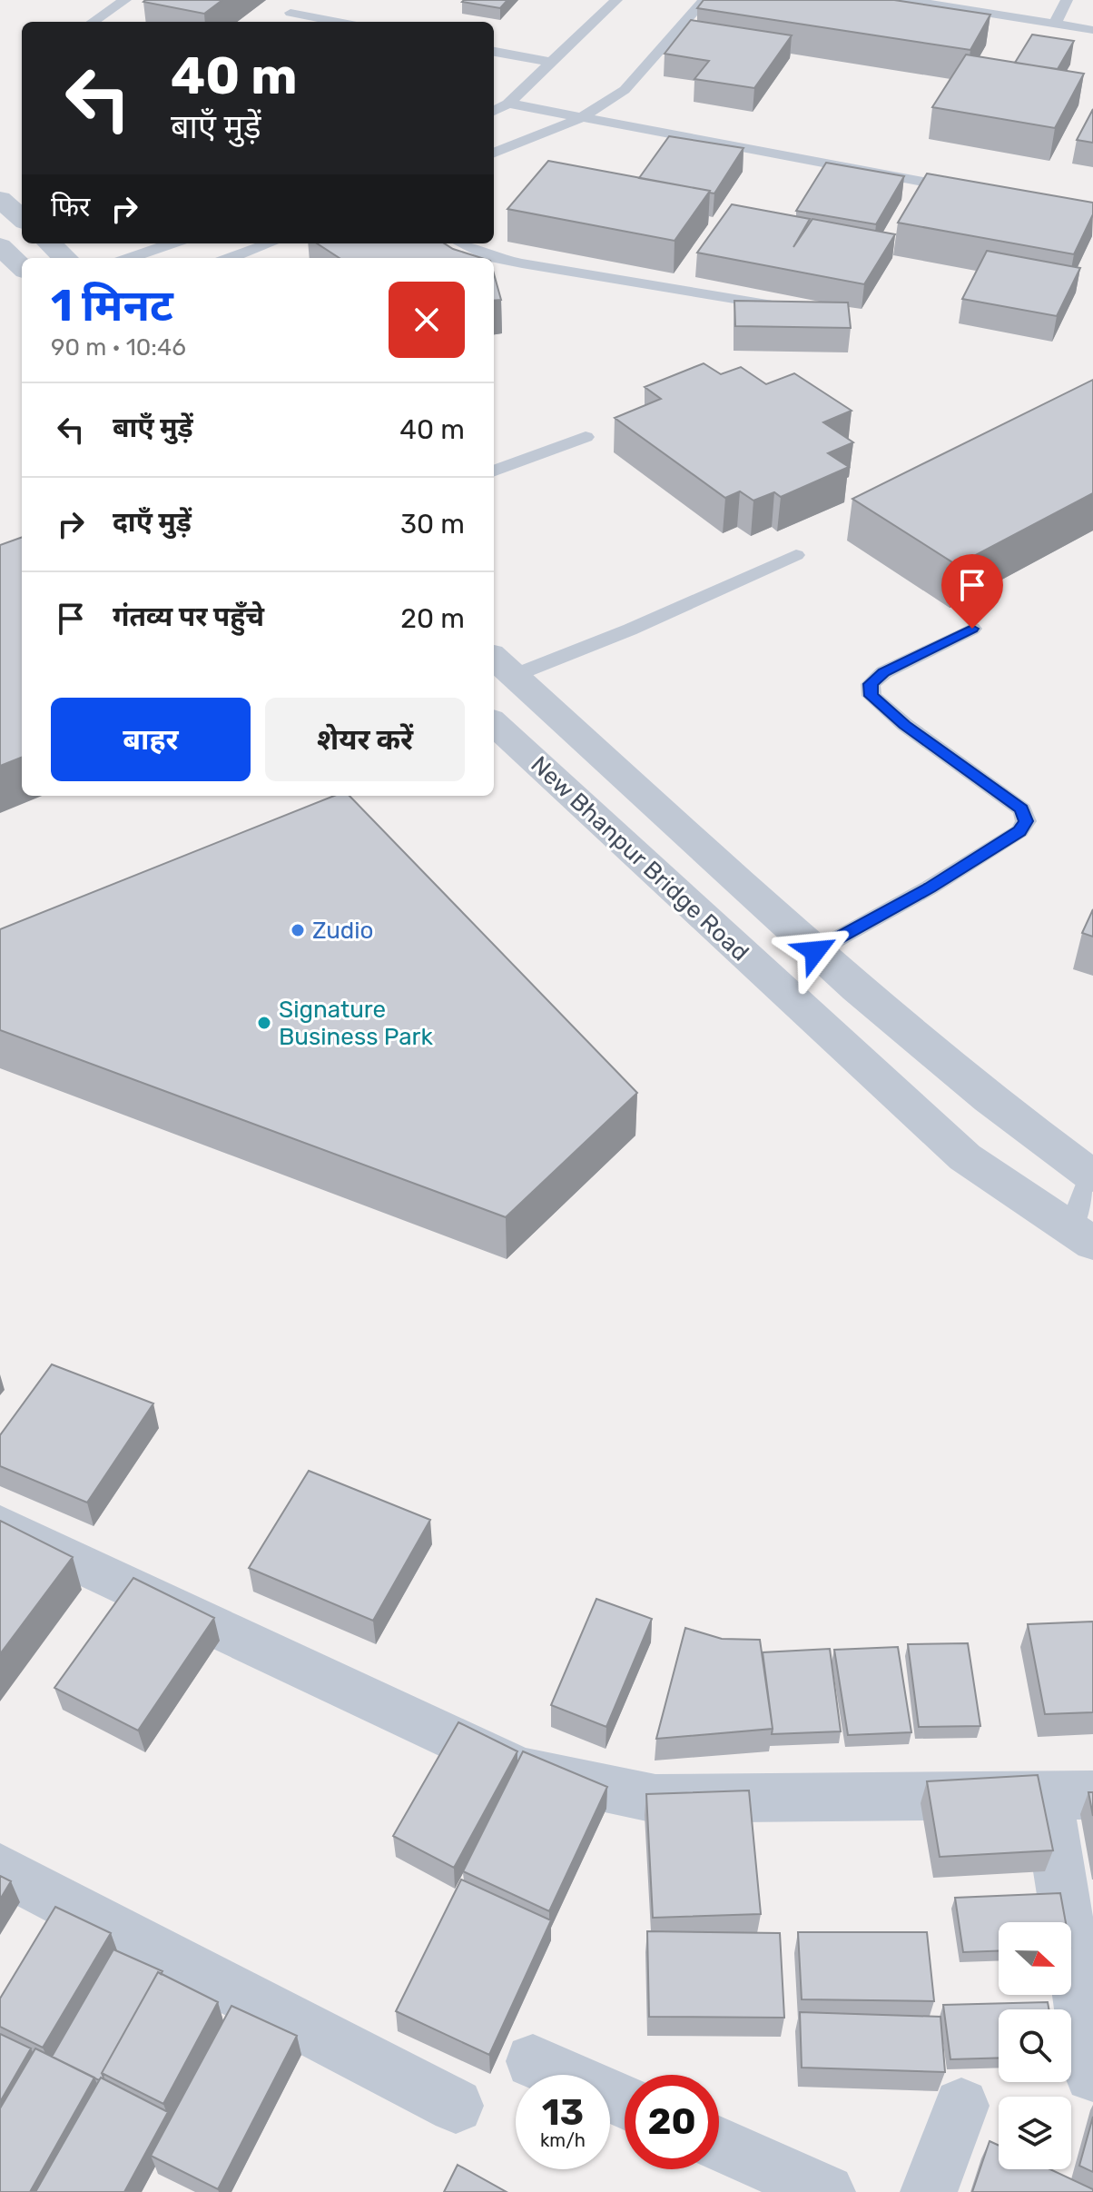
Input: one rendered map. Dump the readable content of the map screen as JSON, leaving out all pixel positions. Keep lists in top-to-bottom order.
{
  "streets": {
    "street": ["New Bhanpur Bridge Road"]
  },
  "places": ["Zudio", "Signature Business Park"],
  "north": "right",
  "page": {
    "turn": ["40 m", "बाएँ मुड़ें"],
    "then": "फिर",
    "heading": ["1 मिनट", "90 m · 10:46"],
    "list": [
      {
        "name": "बाएँ मुड़ें",
        "value": "40 m"
      },
      {
        "name": "दाएँ मुड़ें",
        "value": "30 m"
      },
      {
        "name": "गंतव्य पर पहुँचे",
        "value": "20 m"
      }
    ],
    "buttons": ["बाहर", "शेयर करें"],
    "speed": "13 km/h",
    "limit": "20"
  }
}
